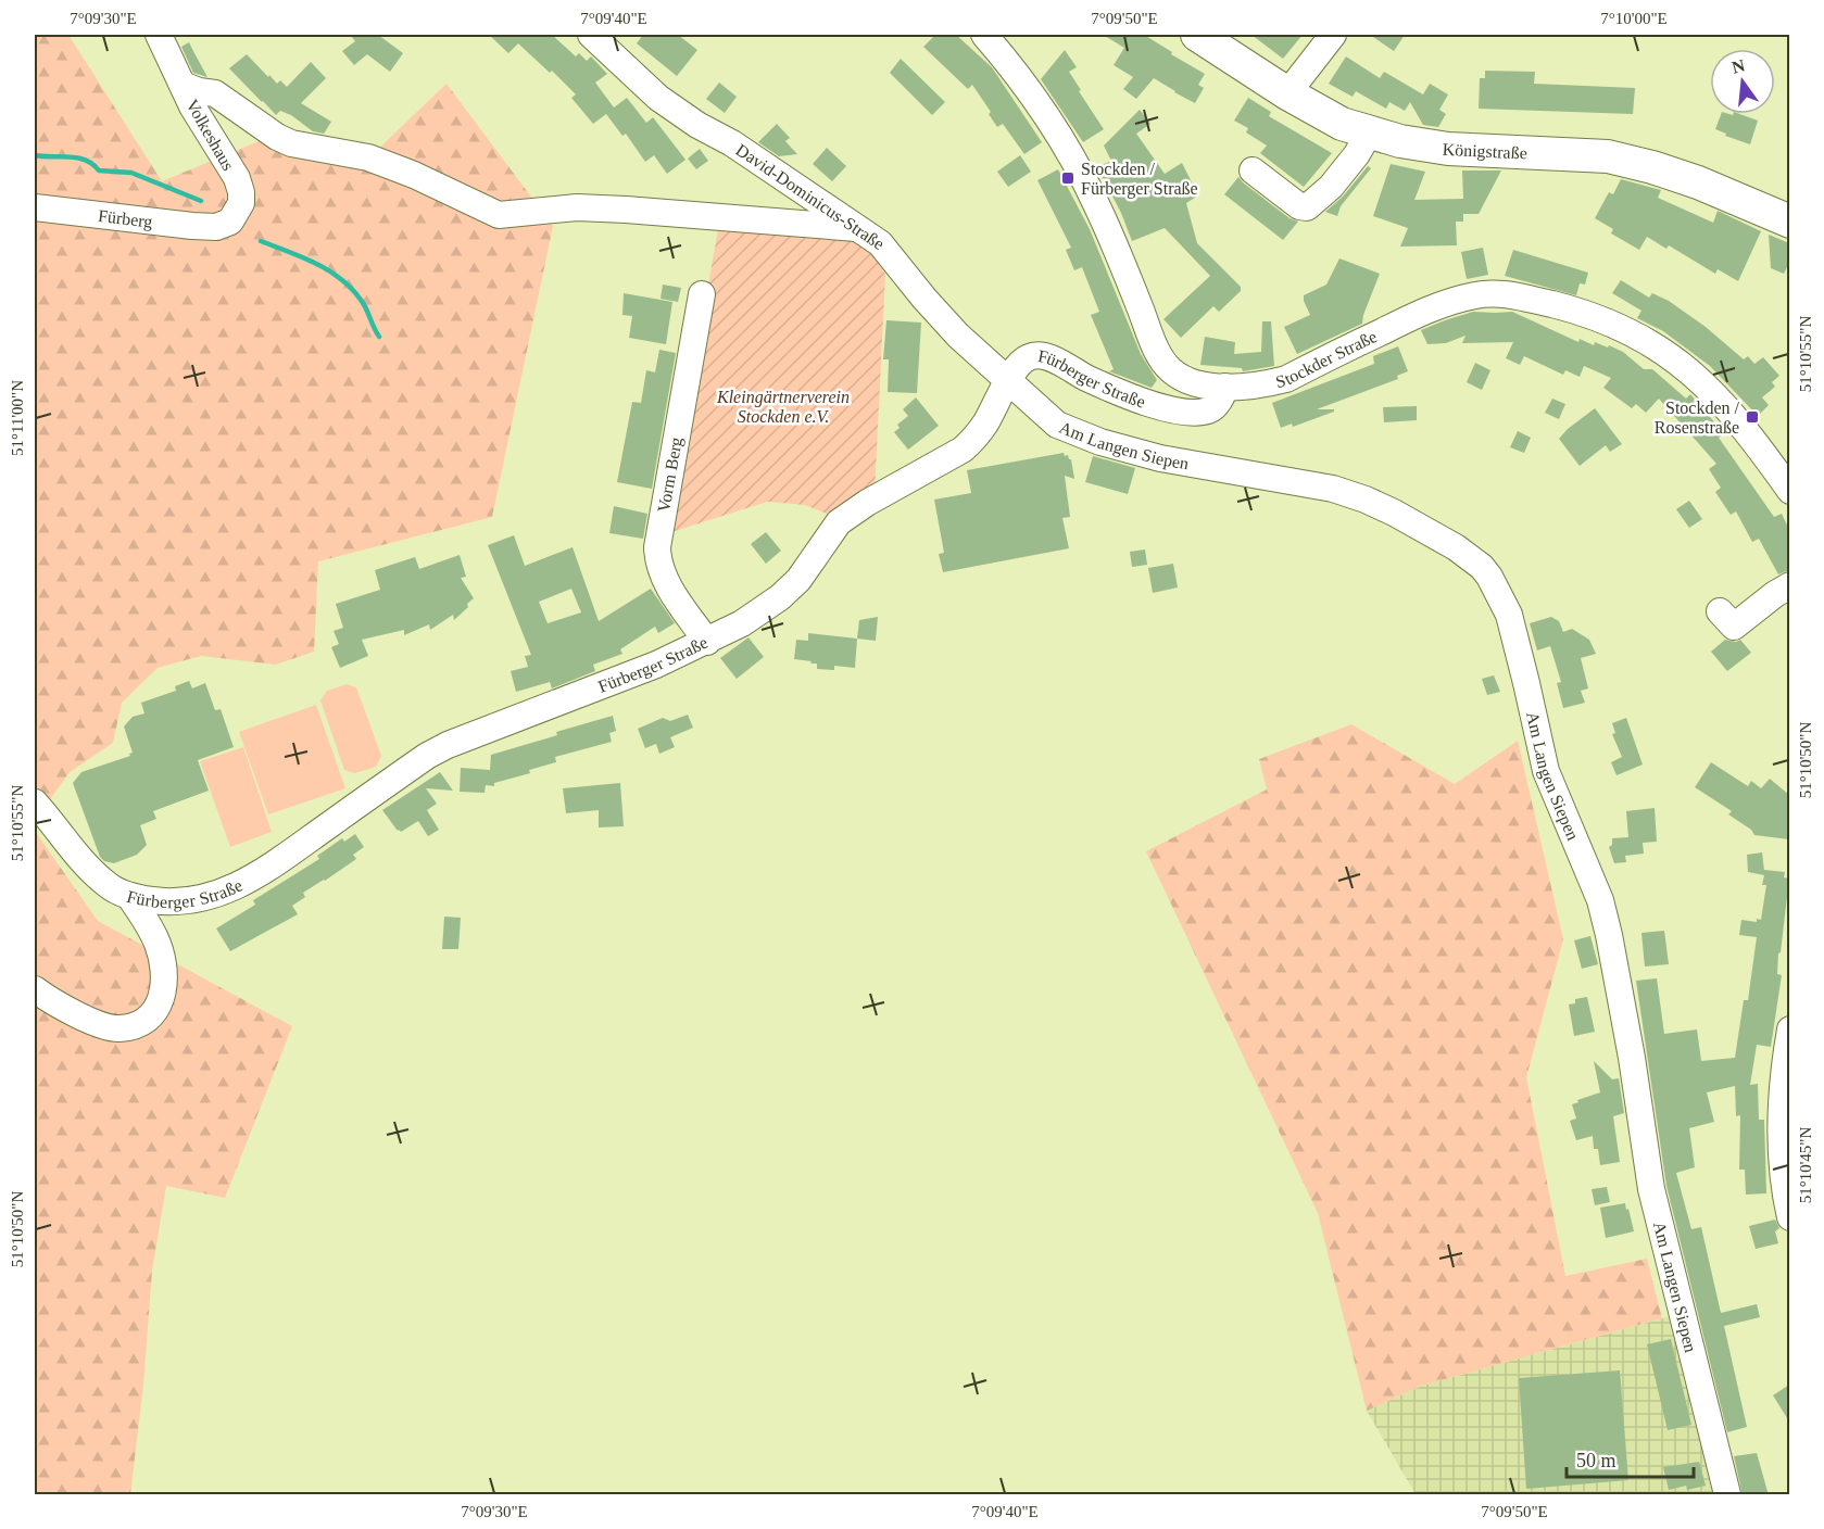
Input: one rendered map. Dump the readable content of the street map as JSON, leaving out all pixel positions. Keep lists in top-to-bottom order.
{
  "streets": {
    "main road": ["Königstraße"],
    "street": [
      "Volkeshaus",
      "David-Dominicus-Straße",
      "Fürberg",
      "Stockder Straße",
      "Fürberger Straße",
      "Am Langen Siepen",
      "Vorm Berg"
    ]
  },
  "crossings": [
    ["Volkeshaus", "Fürberg"],
    ["David-Dominicus-Straße", "Fürberger Straße"],
    ["David-Dominicus-Straße", "Am Langen Siepen"],
    ["Stockder Straße", "Fürberger Straße"],
    ["Fürberger Straße", "Am Langen Siepen"],
    ["Fürberger Straße", "Vorm Berg"]
  ],
  "parks": ["Kleingärtnerverein Stockden e.V."],
  "places": {
    "transit": ["Stockden / Fürberger Straße", "Stockden / Rosenstraße"]
  },
  "scale_bar": "50 m",
  "north": "top",
  "coordinates": [
    "7°09'30\"E",
    "7°09'40\"E",
    "7°09'50\"E",
    "7°10'00\"E",
    "51°10'55\"N",
    "51°11'00\"N",
    "51°10'50\"N",
    "51°10'45\"N"
  ]
}
